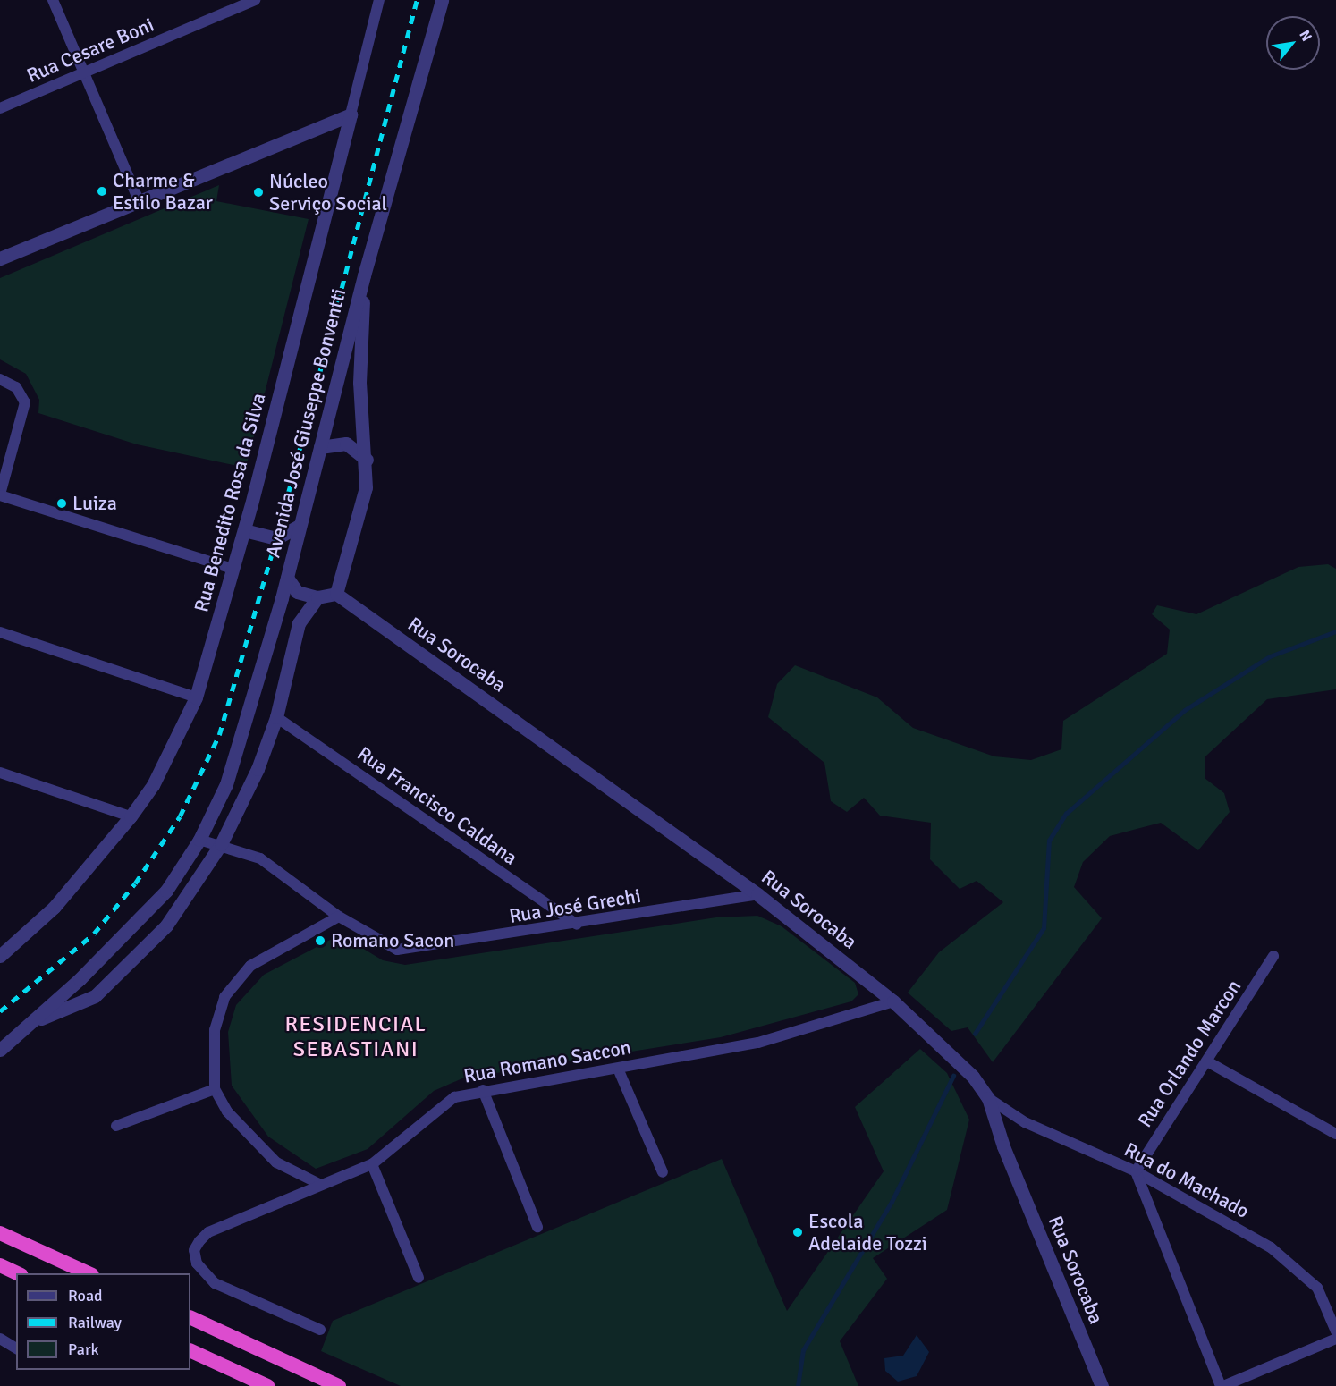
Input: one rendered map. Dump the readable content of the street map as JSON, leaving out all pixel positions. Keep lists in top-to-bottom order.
{
  "streets": {
    "street": [
      "Rua Cesare Boni",
      "Avenida José Giuseppe Bonventti",
      "Rua Benedito Rosa da Silva",
      "Rua Sorocaba",
      "Rua Francisco Caldana",
      "Rua José Grechi",
      "Rua Orlando Marcon",
      "Rua Romano Saccon",
      "Rua do Machado"
    ]
  },
  "crossings": [
    ["Avenida José Giuseppe Bonventti", "Rua Sorocaba"],
    ["Avenida José Giuseppe Bonventti", "Rua Francisco Caldana"],
    ["Rua Sorocaba", "Rua José Grechi"],
    ["Rua Sorocaba", "Rua Romano Saccon"],
    ["Rua Sorocaba", "Rua do Machado"],
    ["Rua Francisco Caldana", "Rua José Grechi"],
    ["Rua Orlando Marcon", "Rua do Machado"]
  ],
  "districts": ["RESIDENCIAL SEBASTIANI"],
  "places": [
    "Charme & Estilo Bazar",
    "Núcleo Serviço Social",
    "Luiza",
    "Romano Sacon",
    "Escola Adelaide Tozzi"
  ],
  "legend": ["Road", "Railway", "Park"],
  "north": "top right"
}
